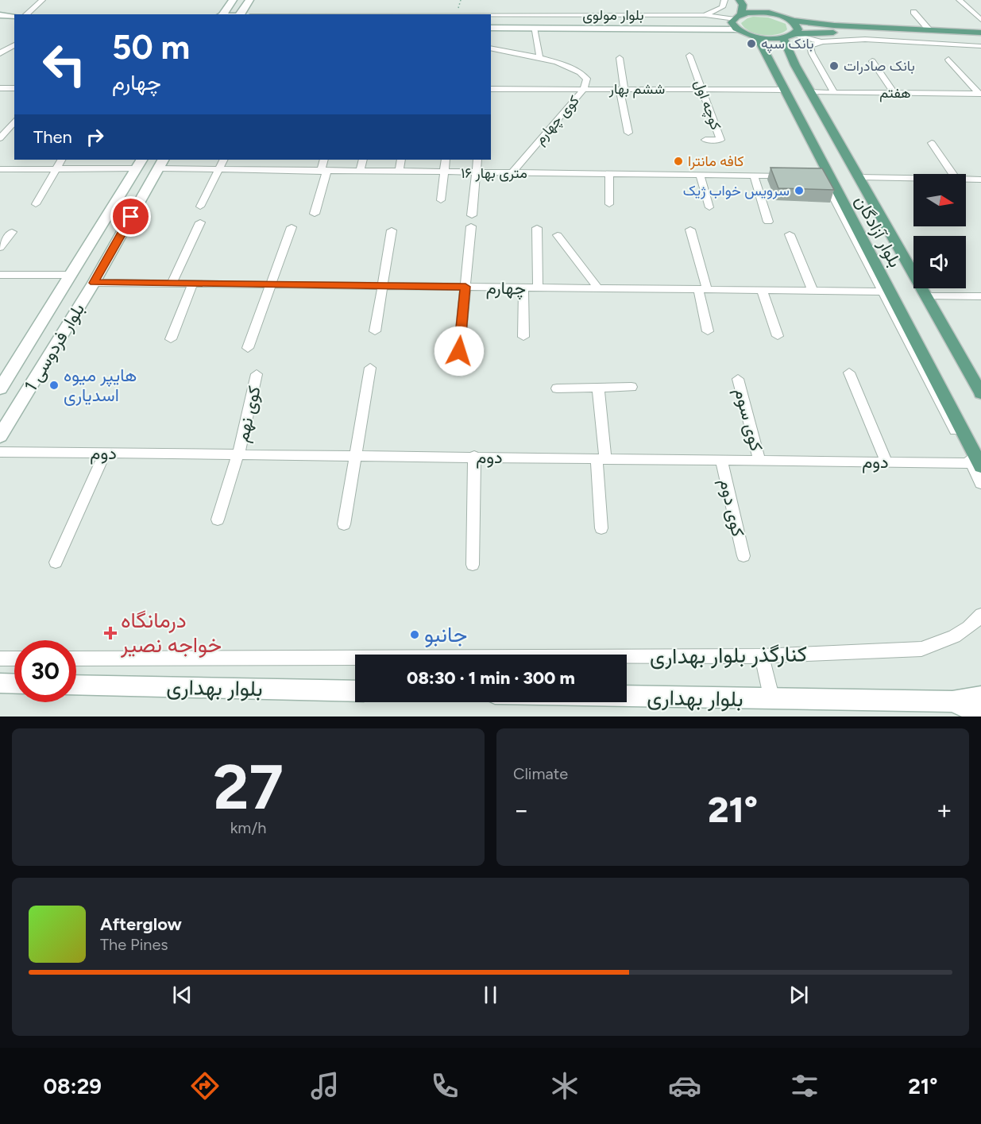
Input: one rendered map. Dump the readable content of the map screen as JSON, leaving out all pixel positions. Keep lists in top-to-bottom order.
{
  "streets": {
    "main road": [
      "بلوار مولوی",
      "بلوار آزادگان",
      "بلوار فردوسی 1",
      "بلوار بهداری"
    ],
    "street": [
      "ششم بهار",
      "هفتم",
      "کوچه اول",
      "کوی چهارم",
      "۱۶ متری بهار",
      "چهارم",
      "کوی نهم",
      "کوی سوم",
      "دوم",
      "کوی دوم",
      "کنارگذر بلوار بهداری"
    ]
  },
  "crossings": [
    ["ششم بهار", "کوچه اول"],
    ["ششم بهار", "کوی چهارم"],
    ["ششم بهار", "بلوار آزادگان"],
    ["هفتم", "بلوار آزادگان"],
    ["کوی چهارم", "۱۶ متری بهار"],
    ["۱۶ متری بهار", "بلوار فردوسی 1"],
    ["بلوار آزادگان", "چهارم"],
    ["بلوار آزادگان", "دوم"],
    ["چهارم", "بلوار فردوسی 1"],
    ["کوی نهم", "دوم"],
    ["کوی سوم", "دوم"],
    ["دوم", "کوی دوم"]
  ],
  "places": {
    "other": [
      "بانک سپه",
      "بانک صادرات",
      "کافه مانترا",
      "سرویس خواب ژیک",
      "هایپر میوه اسدیاری",
      "جانبو"
    ],
    "health": ["درمانگاه خواجه نصیر"]
  },
  "north": "right",
  "page": {
    "turn": ["50 m", "چهارم"],
    "then": "Then",
    "limit": "30",
    "trip": "08:30 · 1 min · 300 m",
    "tile": [
      ["27", "km/h"],
      "Climate"
    ],
    "heat": ["−", "21°", "+"],
    "song": ["Afterglow", "The Pines"],
    "tabs": ["08:29", "21°"]
  }
}
